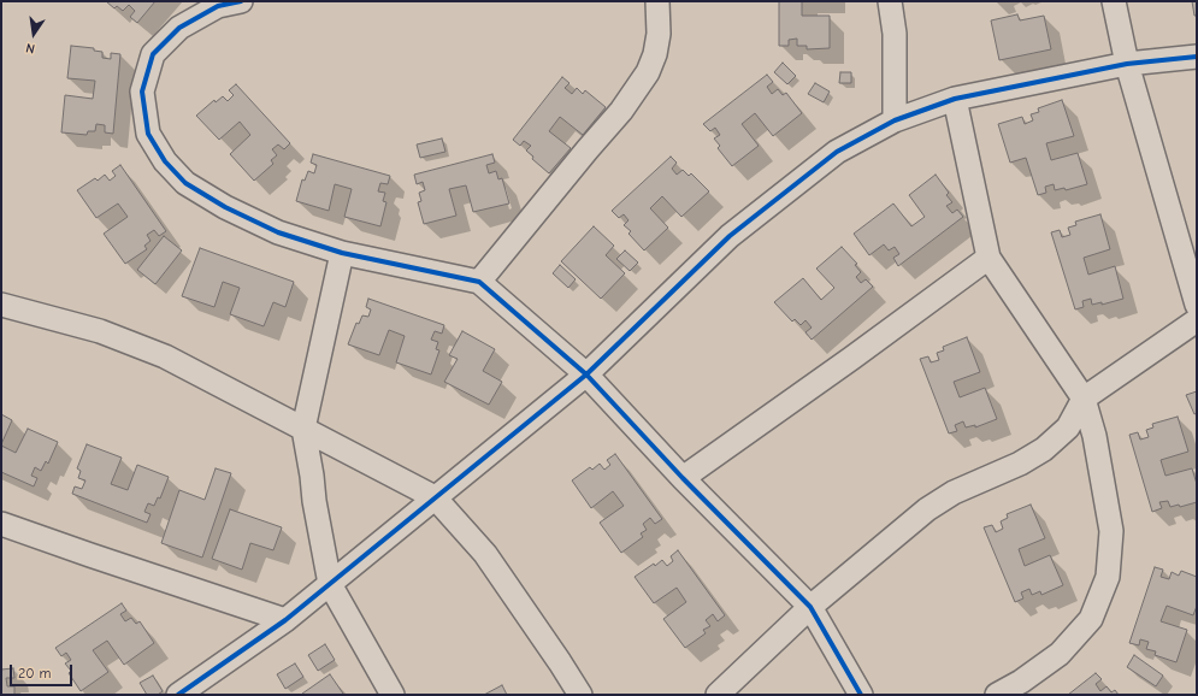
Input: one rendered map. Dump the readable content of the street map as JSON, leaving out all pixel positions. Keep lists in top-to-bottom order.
{
  "scale_bar": "20 m",
  "north": "bottom"
}
